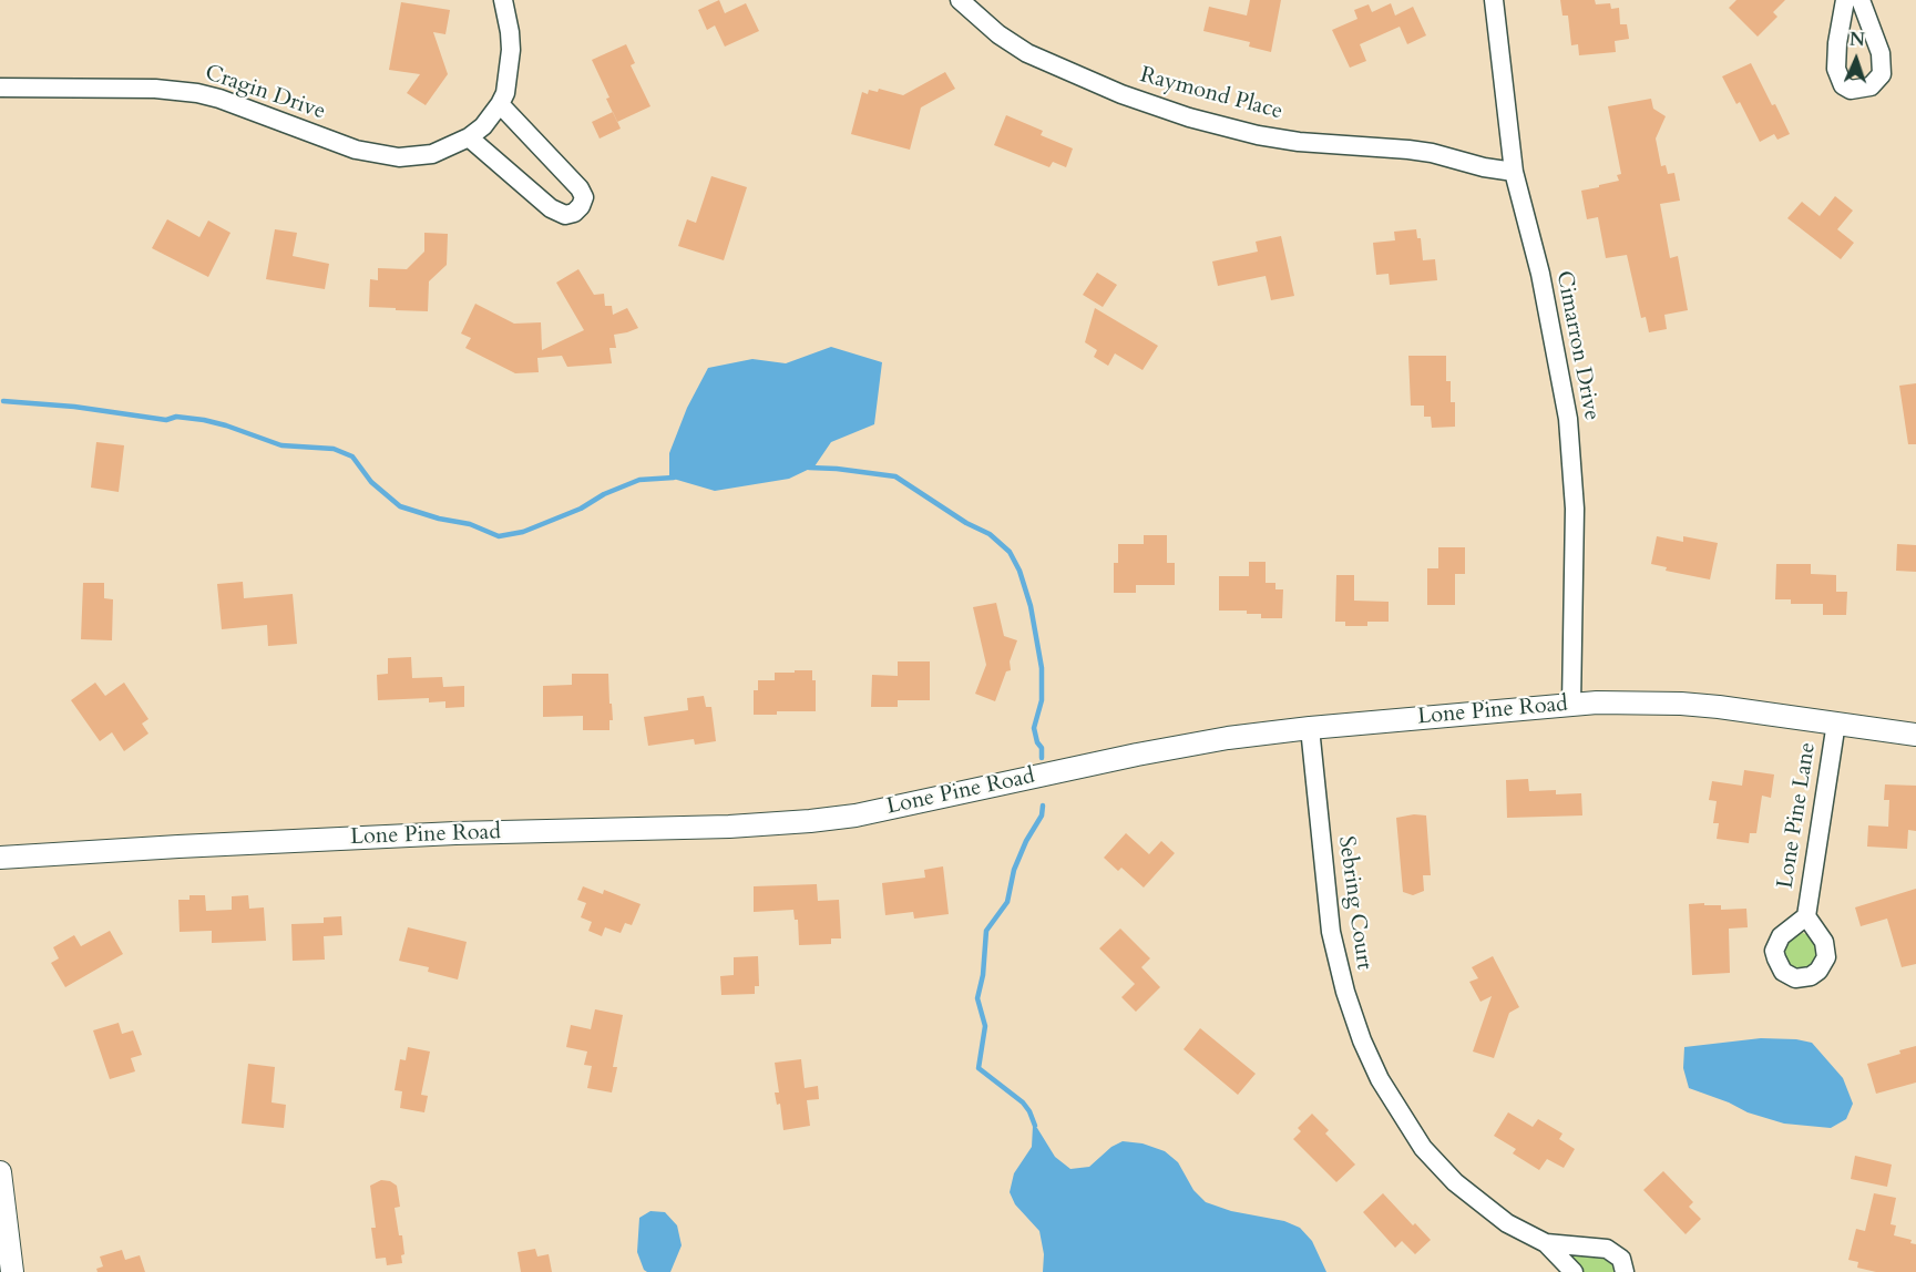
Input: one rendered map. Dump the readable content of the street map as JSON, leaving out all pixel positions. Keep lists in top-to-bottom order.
{
  "streets": {
    "street": [
      "Cragin Drive",
      "Raymond Place",
      "Cimarron Drive",
      "Lone Pine Road",
      "Lone Pine Lane",
      "Sebring Court"
    ]
  },
  "crossings": [
    ["Raymond Place", "Cimarron Drive"],
    ["Cimarron Drive", "Lone Pine Road"],
    ["Lone Pine Road", "Lone Pine Lane"],
    ["Lone Pine Road", "Sebring Court"]
  ],
  "north": "top"
}
